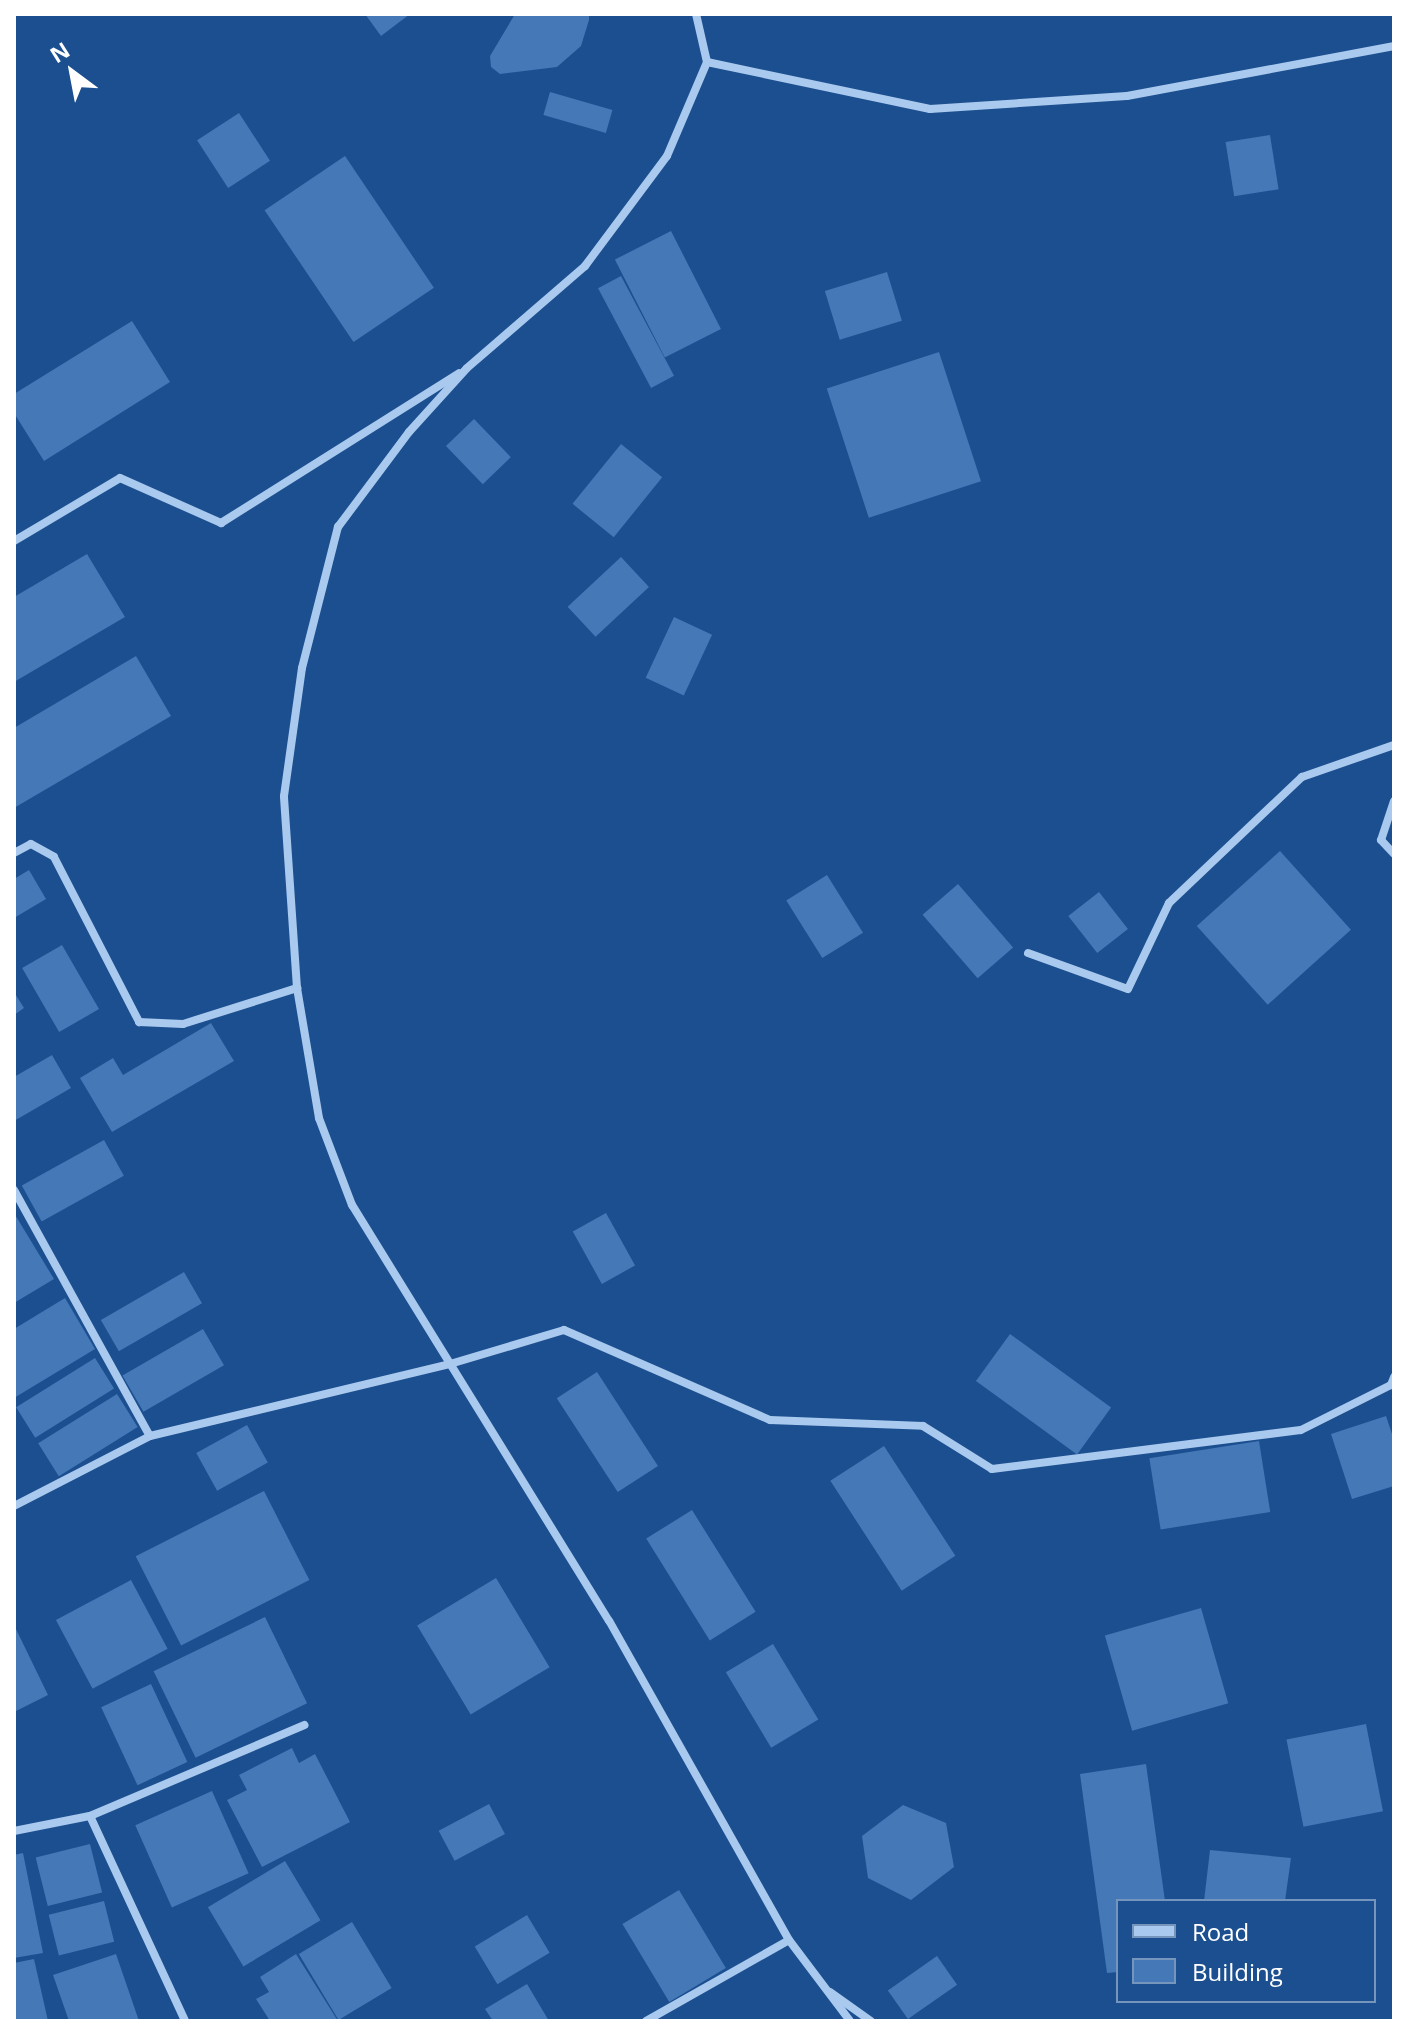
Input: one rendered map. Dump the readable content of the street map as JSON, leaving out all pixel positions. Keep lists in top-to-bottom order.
{
  "legend": ["Road", "Building"],
  "north": "top left"
}
